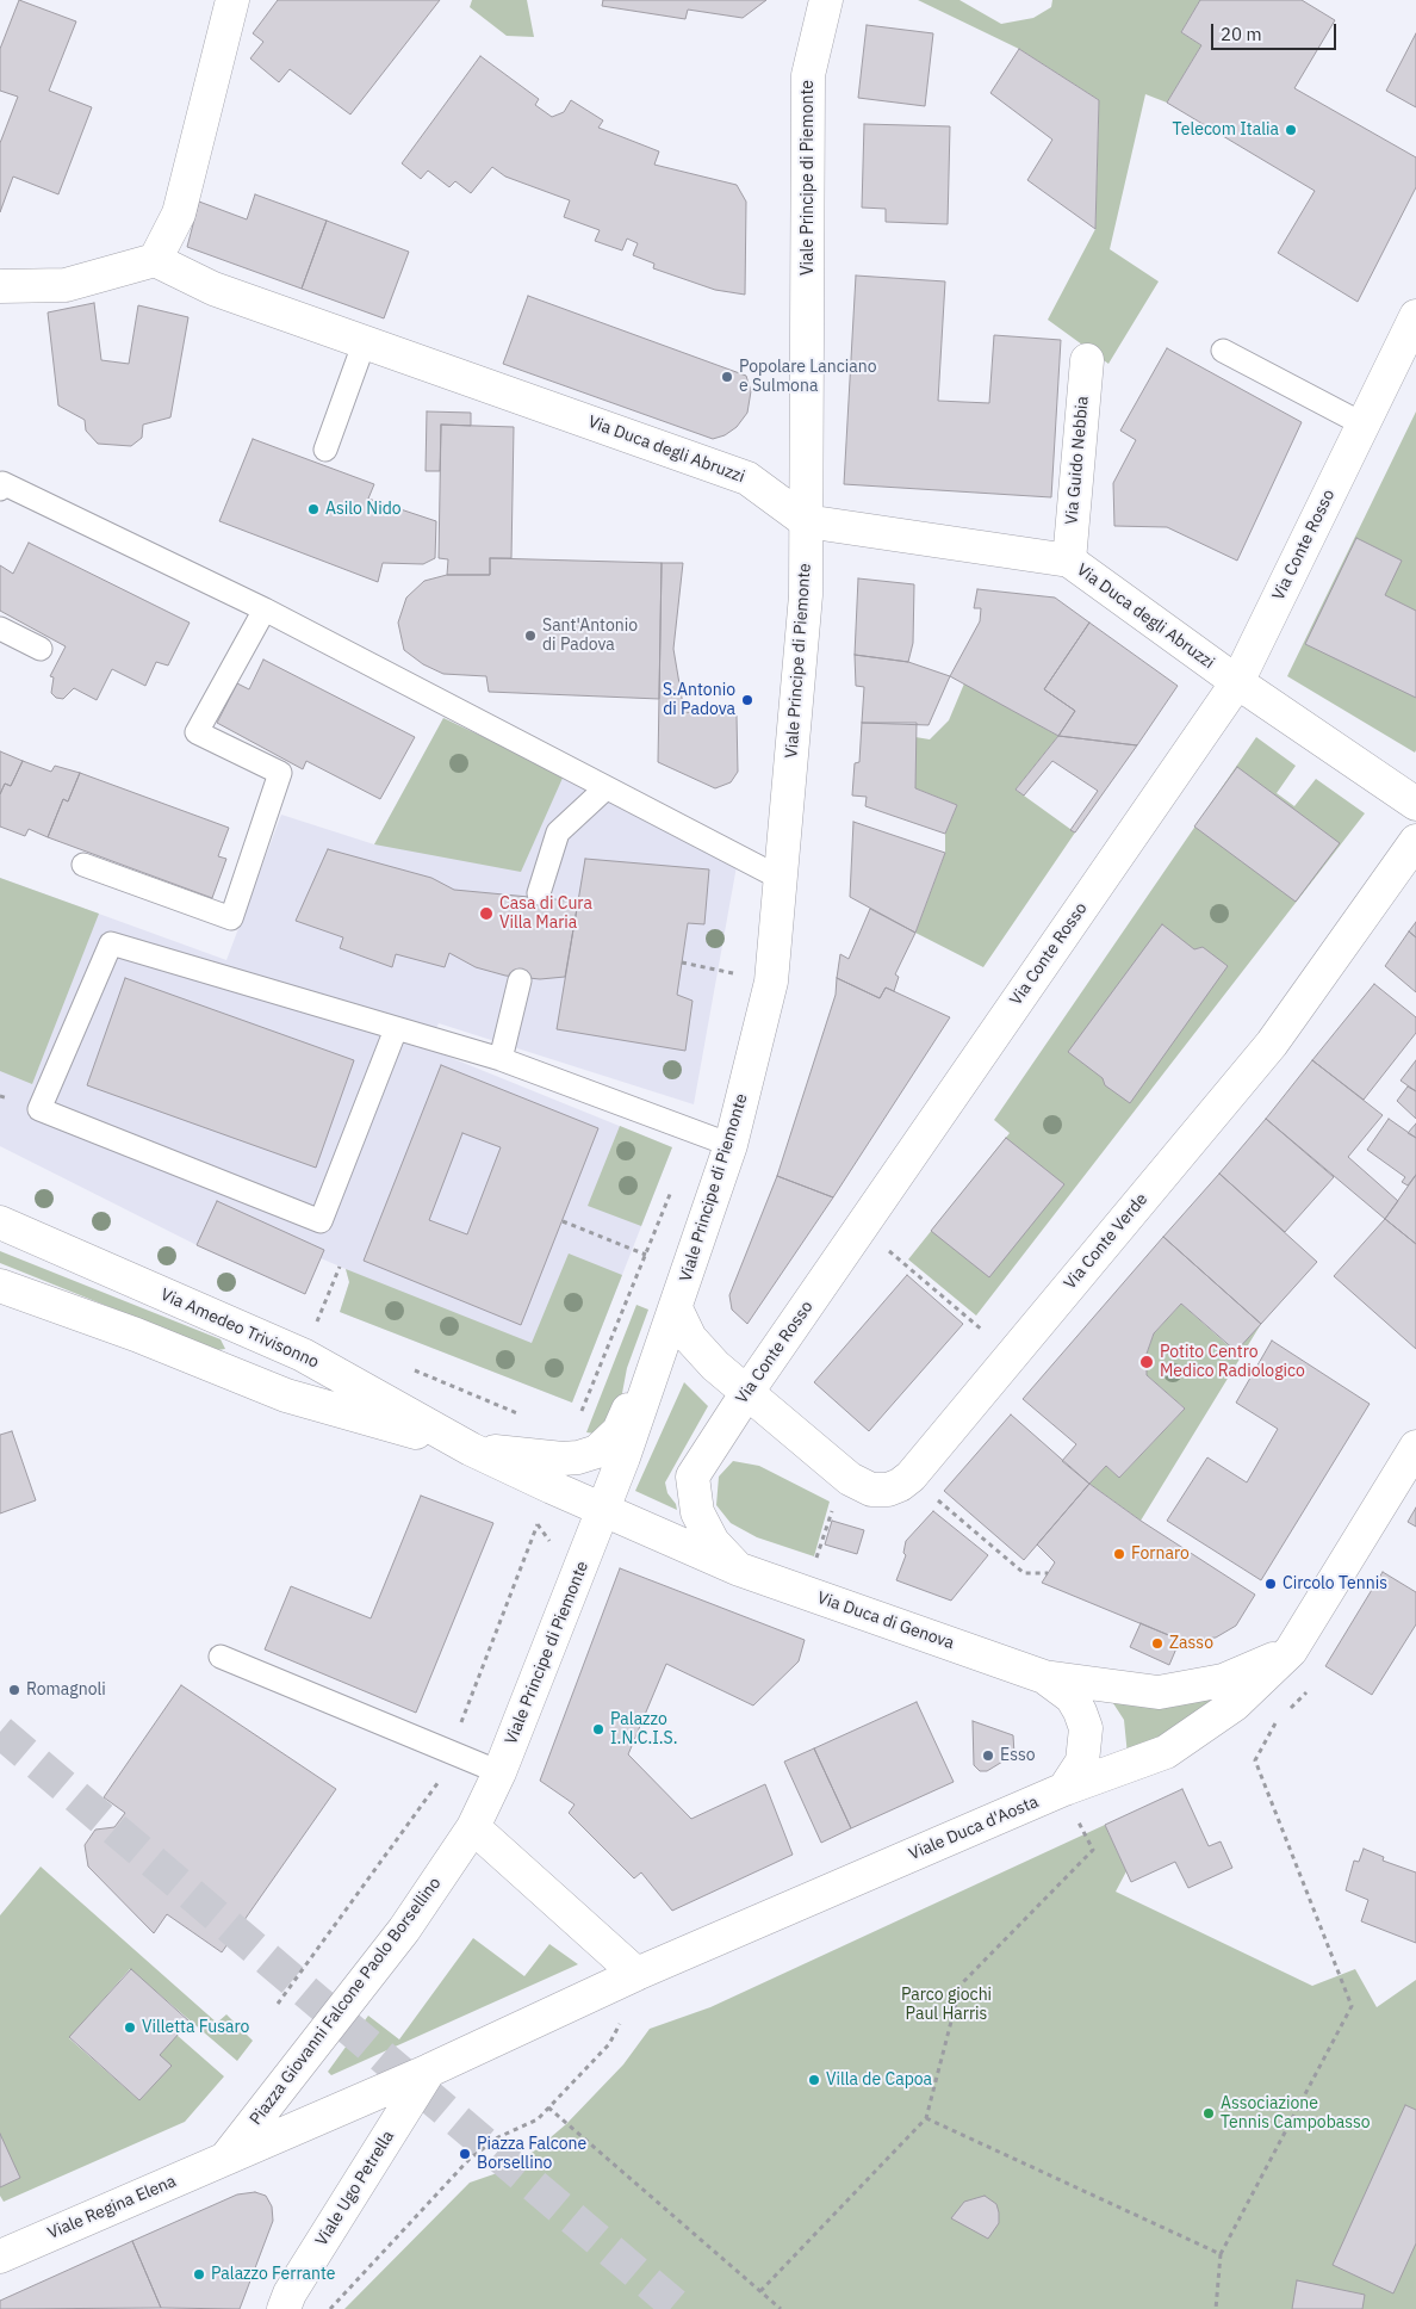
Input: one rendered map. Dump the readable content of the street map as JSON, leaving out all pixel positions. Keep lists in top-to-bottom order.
{
  "streets": {
    "street": [
      "Viale Principe di Piemonte",
      "Via Duca degli Abruzzi",
      "Via Guido Nebbia",
      "Via Conte Rosso",
      "Via Conte Verde",
      "Via Amedeo Trivisonno",
      "Via Duca di Genova",
      "Viale Duca d'Aosta",
      "Piazza Giovanni Falcone Paolo Borsellino",
      "Viale Ugo Petrella",
      "Viale Regina Elena"
    ]
  },
  "crossings": [
    ["Viale Principe di Piemonte", "Via Duca degli Abruzzi"],
    ["Viale Principe di Piemonte", "Via Amedeo Trivisonno"],
    ["Viale Principe di Piemonte", "Via Duca di Genova"],
    ["Viale Principe di Piemonte", "Piazza Giovanni Falcone Paolo Borsellino"],
    ["Via Duca degli Abruzzi", "Via Guido Nebbia"],
    ["Via Duca degli Abruzzi", "Via Conte Rosso"],
    ["Via Conte Rosso", "Via Conte Verde"],
    ["Via Conte Rosso", "Via Duca di Genova"],
    ["Via Amedeo Trivisonno", "Via Duca di Genova"],
    ["Via Duca di Genova", "Viale Duca d'Aosta"],
    ["Piazza Giovanni Falcone Paolo Borsellino", "Viale Regina Elena"],
    ["Viale Ugo Petrella", "Viale Regina Elena"]
  ],
  "parks": ["Parco giochi Paul Harris"],
  "places": [
    "Telecom Italia",
    "Popolare Lanciano e Sulmona",
    "Asilo Nido",
    "Sant'Antonio di Padova",
    "S.Antonio di Padova",
    "Casa di Cura Villa Maria",
    "Potito Centro Medico Radiologico",
    "Fornaro",
    "Circolo Tennis",
    "Zasso",
    "Romagnoli",
    "Palazzo I.N.C.I.S.",
    "Esso",
    "Villetta Fusaro",
    "Villa de Capoa",
    "Associazione Tennis Campobasso",
    "Piazza Falcone Borsellino",
    "Palazzo Ferrante"
  ],
  "scale_bar": "20 m"
}
